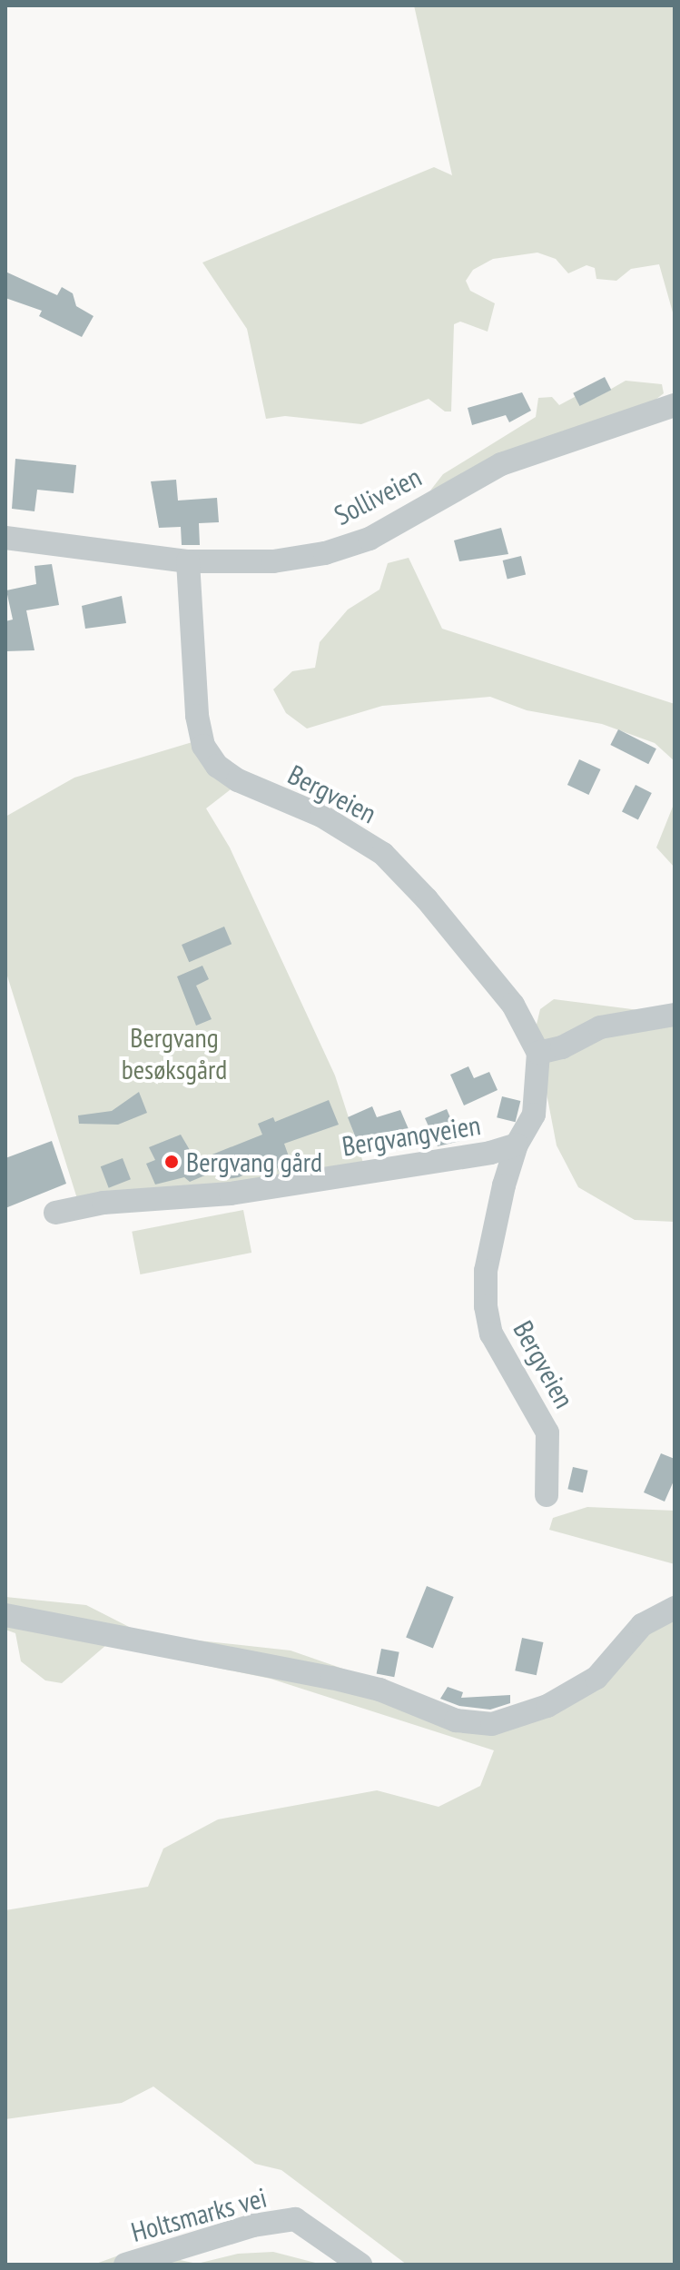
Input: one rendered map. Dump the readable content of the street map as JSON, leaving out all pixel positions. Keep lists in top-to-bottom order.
{
  "streets": {
    "street": [
      "Solliveien",
      "Bergveien",
      "Bergvangveien",
      "Holtsmarks vei"
    ]
  },
  "crossings": [
    ["Solliveien", "Bergveien"],
    ["Bergveien", "Bergvangveien"]
  ],
  "parks": ["Bergvang besøksgård"],
  "places": ["Bergvang gård"]
}
